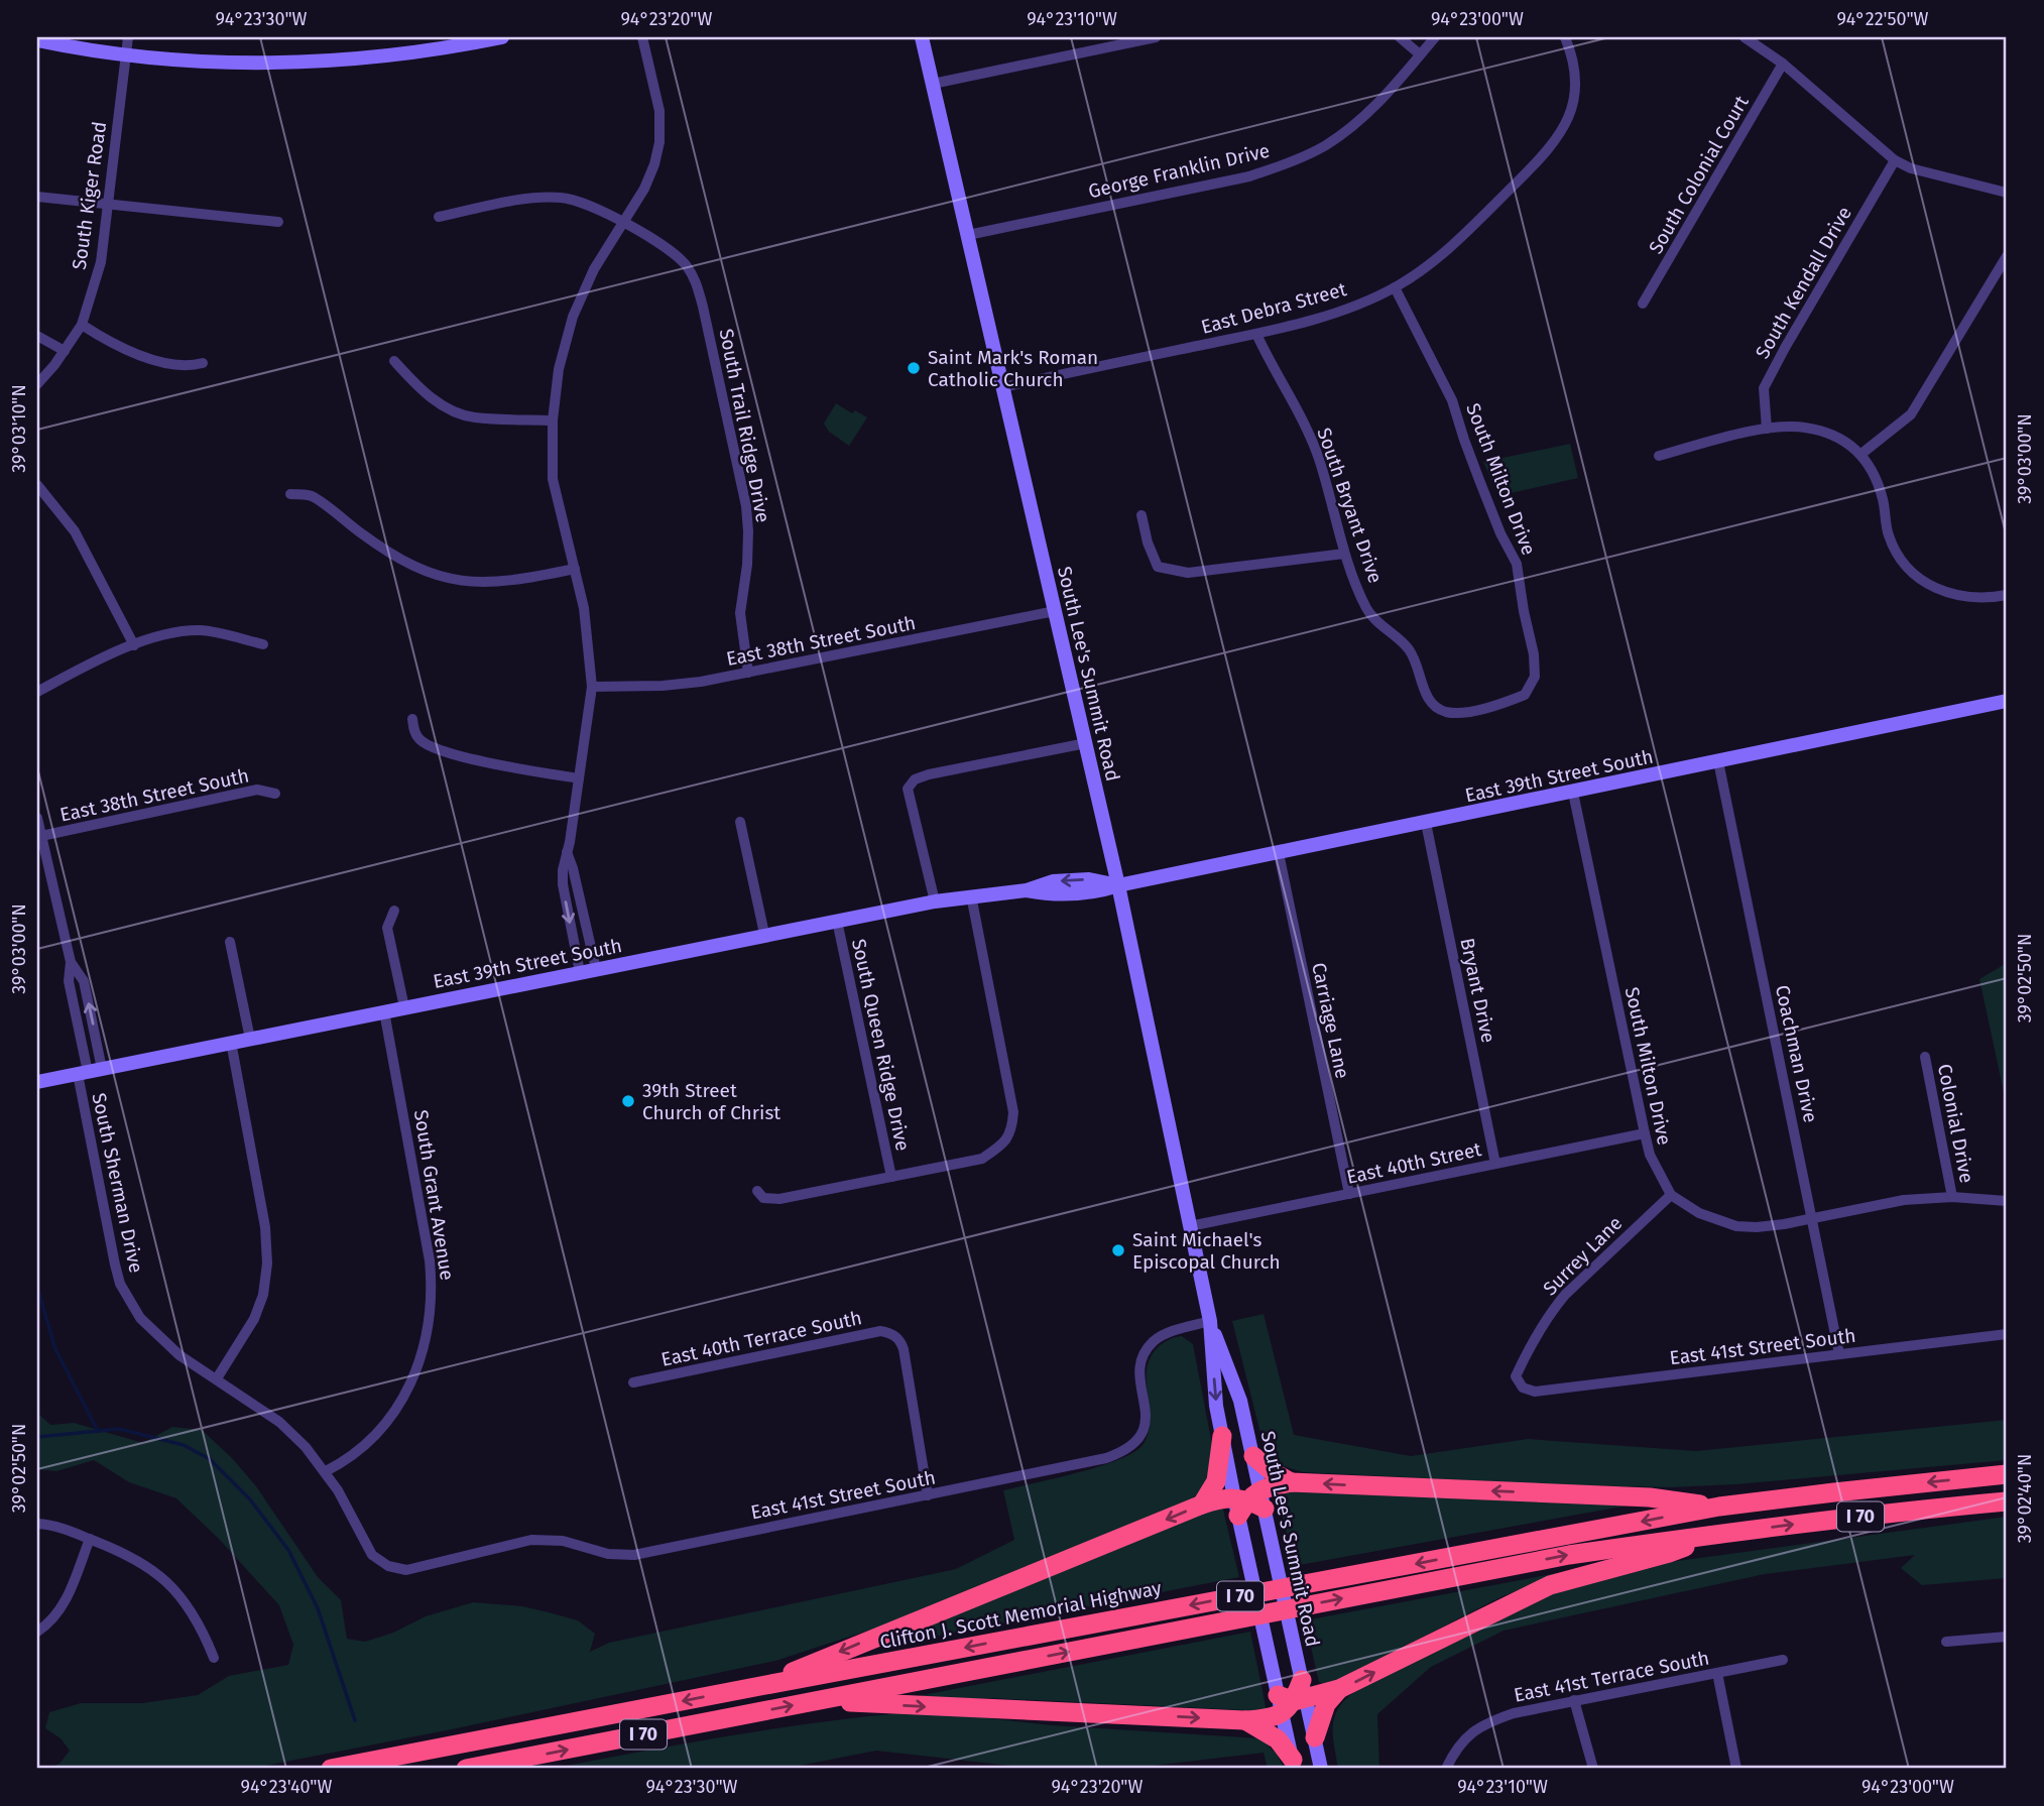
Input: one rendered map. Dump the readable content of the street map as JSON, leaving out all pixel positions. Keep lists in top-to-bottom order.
{
  "streets": {
    "highway": ["I 70", "Clifton J. Scott Memorial Highway"],
    "main road": ["South Lee's Summit Road", "East 39th Street South"],
    "street": [
      "George Franklin Drive",
      "South Colonial Court",
      "South Kiger Road",
      "South Kendall Drive",
      "East Debra Street",
      "South Trail Ridge Drive",
      "South Milton Drive",
      "South Bryant Drive",
      "East 38th Street South",
      "Bryant Drive",
      "Carriage Lane",
      "South Queen Ridge Drive",
      "Coachman Drive",
      "Colonial Drive",
      "East 40th Street",
      "South Sherman Drive",
      "South Grant Avenue",
      "Surrey Lane",
      "East 40th Terrace South",
      "East 41st Street South",
      "East 41st Terrace South"
    ]
  },
  "crossings": [
    ["George Franklin Drive", "South Lee's Summit Road"],
    ["East Debra Street", "South Milton Drive"],
    ["East Debra Street", "South Bryant Drive"],
    ["East Debra Street", "South Lee's Summit Road"],
    ["South Trail Ridge Drive", "East 38th Street South"],
    ["South Milton Drive", "South Bryant Drive"],
    ["South Milton Drive", "East 39th Street South"],
    ["South Milton Drive", "East 40th Street"],
    ["South Milton Drive", "Surrey Lane"],
    ["East 38th Street South", "South Lee's Summit Road"],
    ["East 38th Street South", "South Sherman Drive"],
    ["South Lee's Summit Road", "East 39th Street South"],
    ["South Lee's Summit Road", "East 40th Street"],
    ["South Lee's Summit Road", "East 41st Street South"],
    ["East 39th Street South", "Bryant Drive"],
    ["East 39th Street South", "Carriage Lane"],
    ["East 39th Street South", "South Queen Ridge Drive"],
    ["East 39th Street South", "Coachman Drive"],
    ["East 39th Street South", "South Sherman Drive"],
    ["East 39th Street South", "South Grant Avenue"],
    ["Bryant Drive", "East 40th Street"],
    ["Carriage Lane", "East 40th Street"],
    ["Coachman Drive", "East 41st Street South"],
    ["South Sherman Drive", "South Grant Avenue"],
    ["South Sherman Drive", "East 41st Street South"],
    ["Surrey Lane", "East 41st Street South"],
    ["East 40th Terrace South", "East 41st Street South"],
    ["I 70", "Clifton J. Scott Memorial Highway"]
  ],
  "places": ["Saint Mark's Roman Catholic Church", "39th Street Church of Christ", "Saint Michael's Episcopal Church"],
  "coordinates": [
    "94°23'30\"W",
    "94°23'20\"W",
    "94°23'10\"W",
    "94°23'00\"W",
    "94°22'50\"W",
    "39°03'10\"N",
    "39°03'00\"N",
    "39°02'50\"N",
    "39°02'40\"N",
    "94°23'40\"W"
  ]
}
